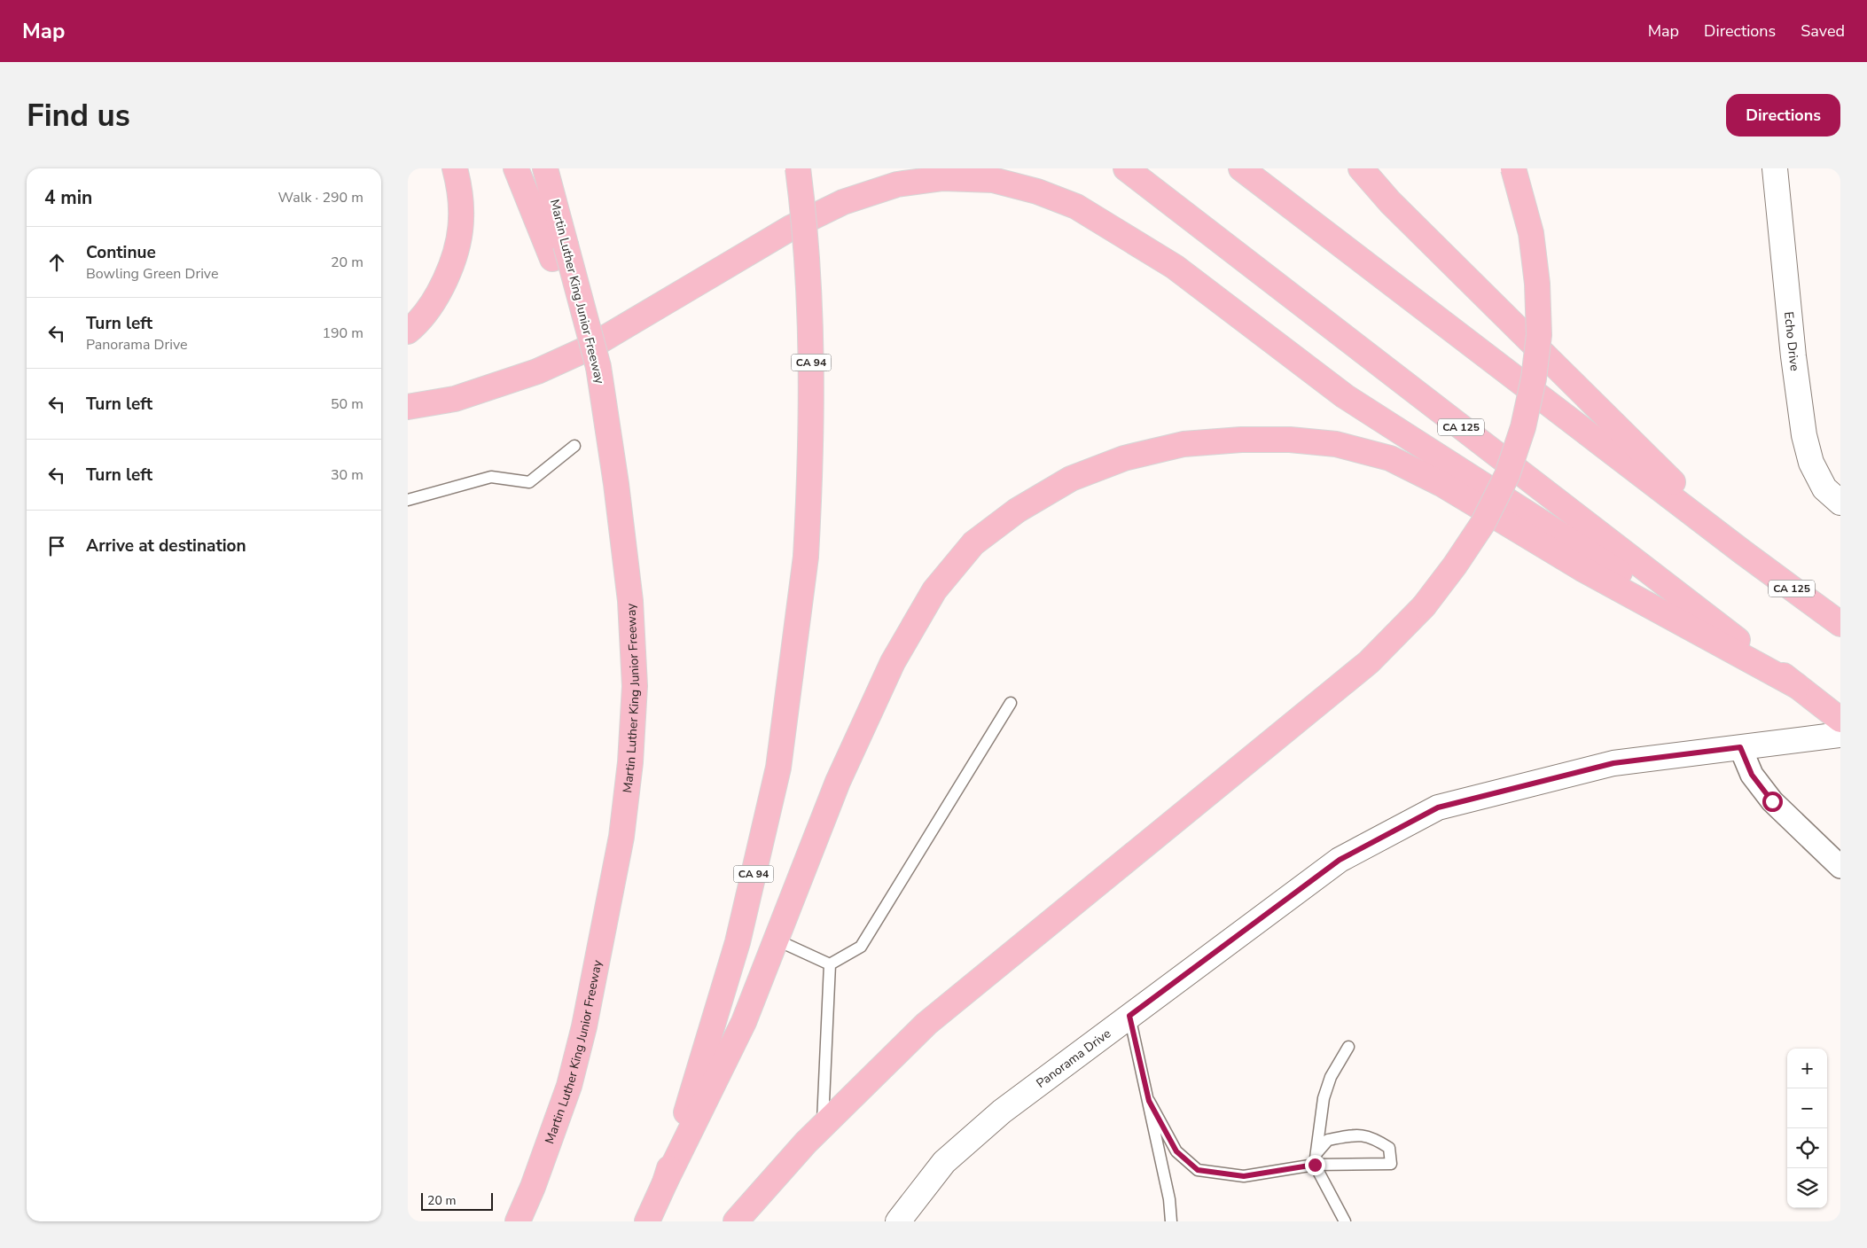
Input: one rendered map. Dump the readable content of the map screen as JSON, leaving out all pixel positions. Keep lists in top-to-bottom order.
{
  "streets": {
    "highway": ["Martin Luther King Junior Freeway", "CA 94", "CA 125"],
    "street": ["Echo Drive", "Panorama Drive"]
  },
  "scale_bar": "20 m",
  "page": {
    "header": "Map",
    "nav": ["Map", "Directions", "Saved"],
    "buttons": "Directions",
    "title": "Find us",
    "heading": ["4 min", "Walk · 290 m"],
    "list": [
      ["Continue", "Bowling Green Drive", "20 m"],
      ["Turn left", "Panorama Drive", "190 m"],
      ["Turn left", "50 m"],
      ["Turn left", "30 m"],
      "Arrive at destination"
    ],
    "map_buttons": ["+", "−"],
    "scale": "20 m"
  }
}
